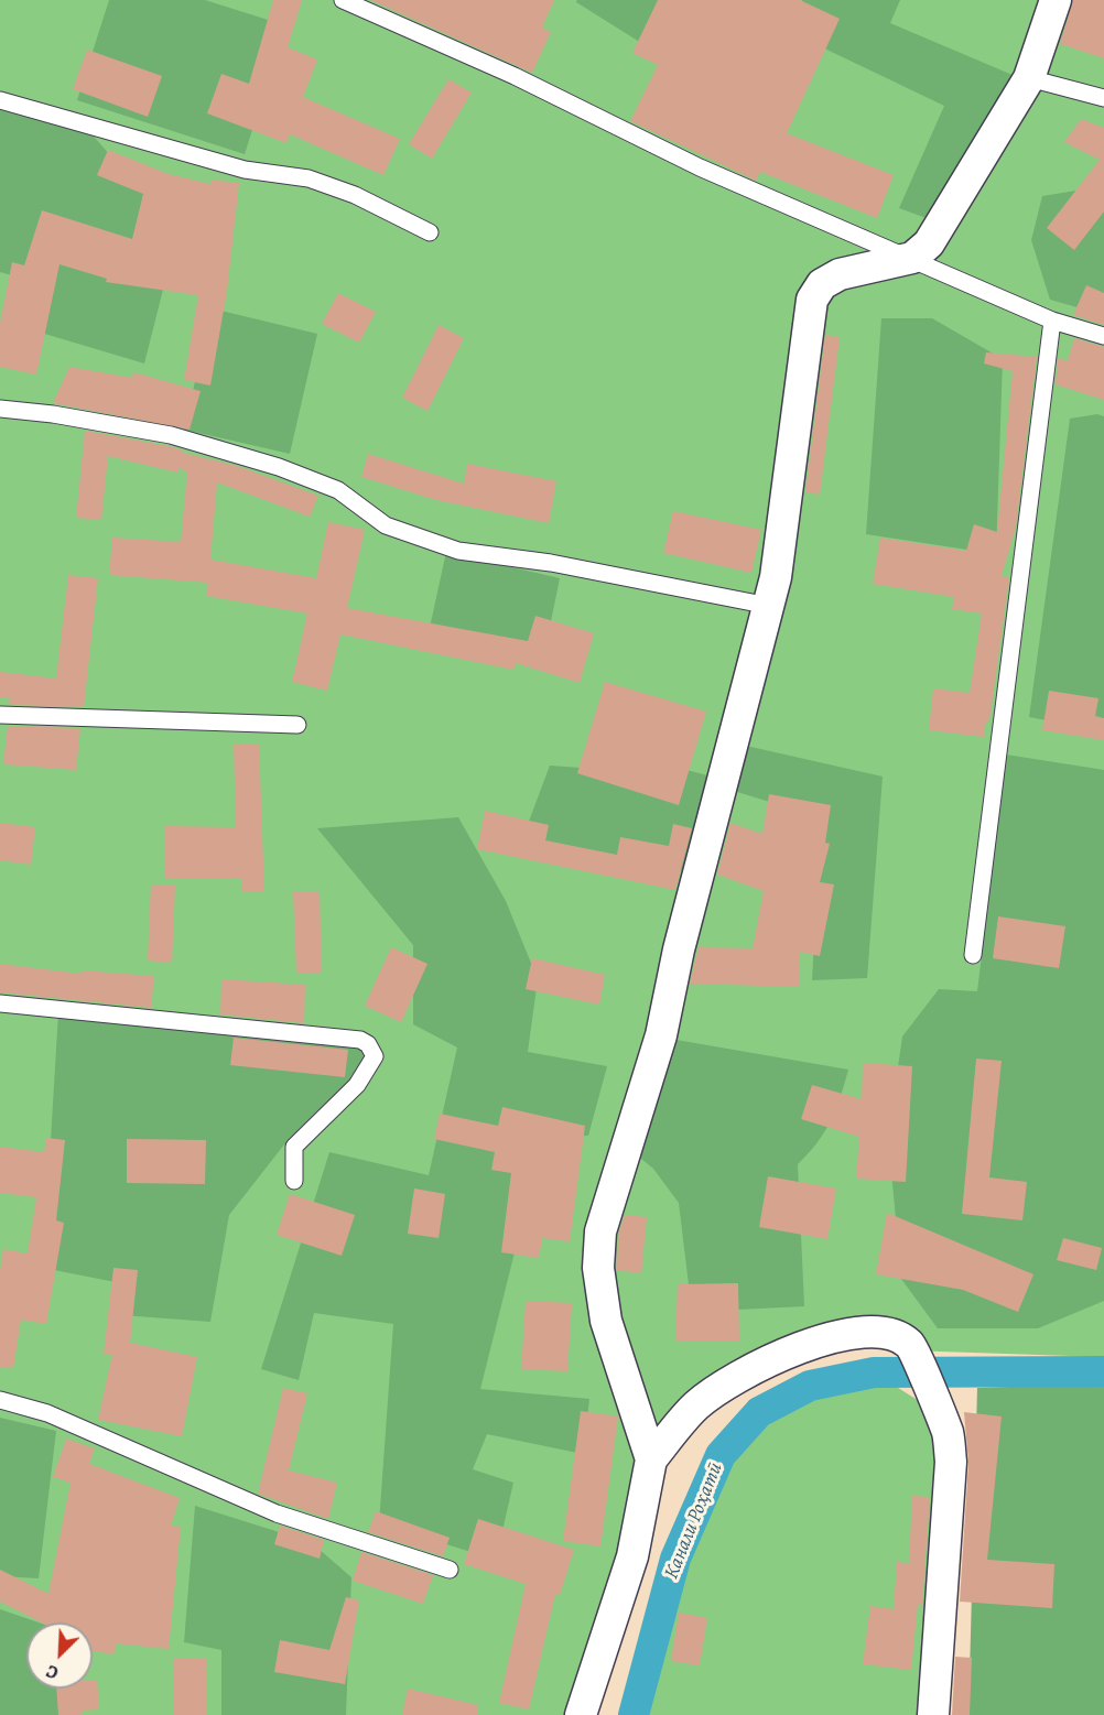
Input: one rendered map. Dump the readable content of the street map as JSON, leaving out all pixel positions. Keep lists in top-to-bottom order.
{
  "water": ["Канали Роҳатӣ"],
  "north": "bottom left"
}
